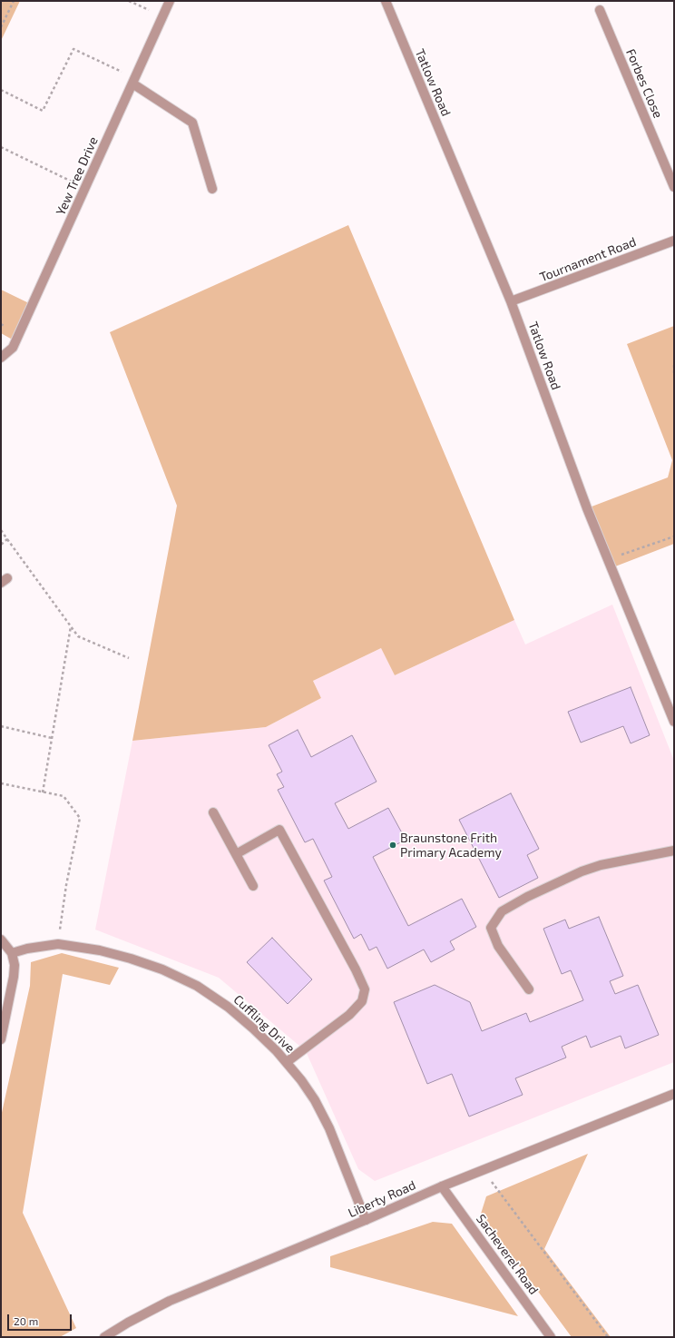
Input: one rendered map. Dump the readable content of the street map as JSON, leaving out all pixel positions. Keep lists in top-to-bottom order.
{
  "streets": {
    "street": [
      "Tatlow Road",
      "Forbes Close",
      "Yew Tree Drive",
      "Tournament Road",
      "Cuffling Drive",
      "Liberty Road",
      "Sacheverel Road"
    ]
  },
  "crossings": [
    ["Tatlow Road", "Tournament Road"],
    ["Cuffling Drive", "Liberty Road"],
    ["Liberty Road", "Sacheverel Road"]
  ],
  "places": ["Braunstone Frith Primary Academy"],
  "scale_bar": "20 m"
}
